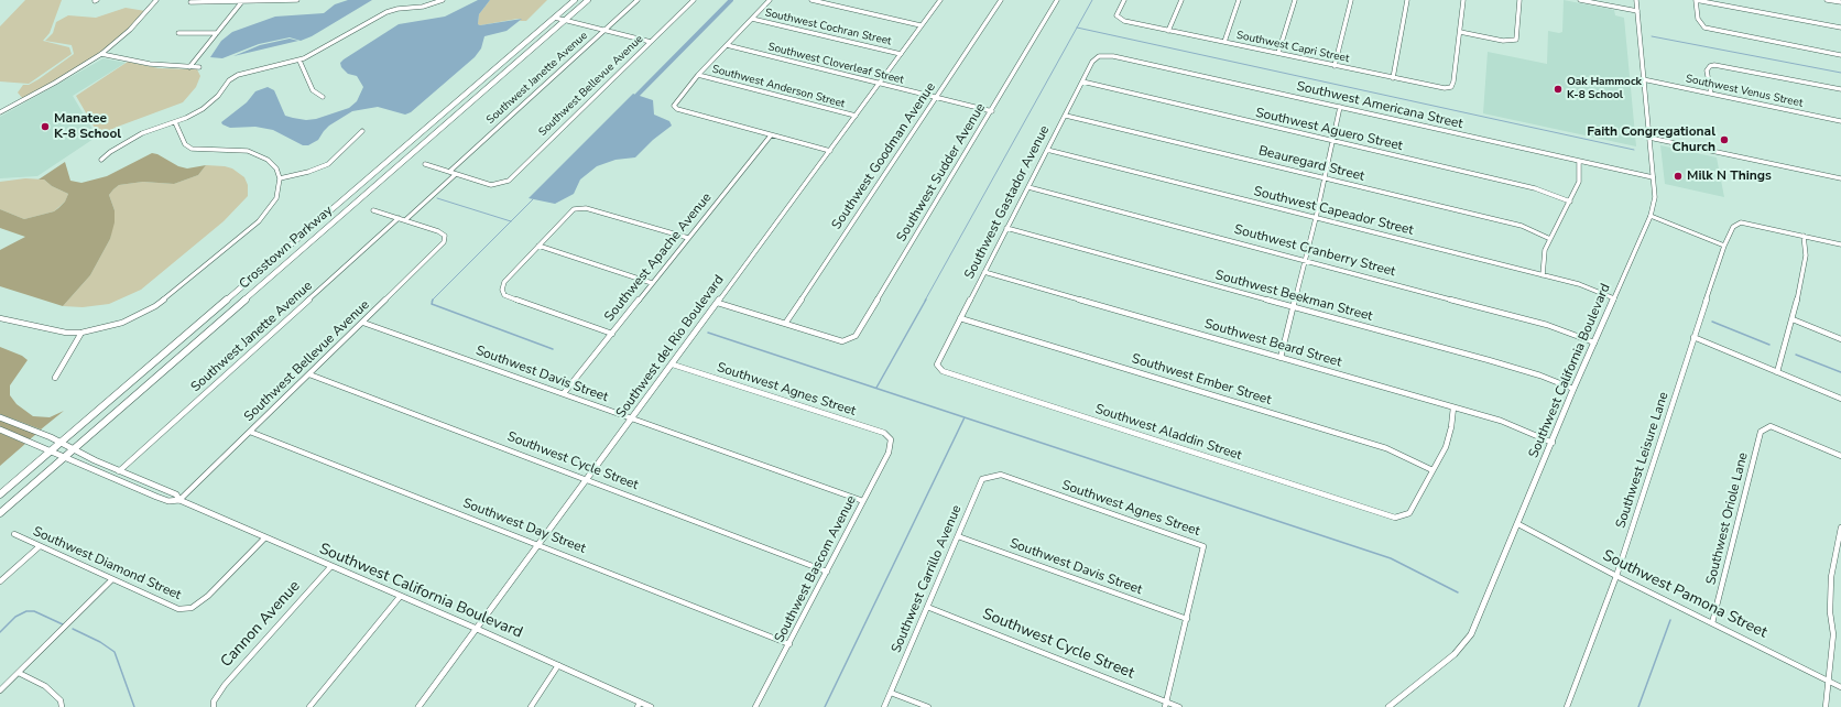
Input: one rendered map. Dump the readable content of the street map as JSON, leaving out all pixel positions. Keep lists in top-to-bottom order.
{
  "streets": {
    "main road": ["Crosstown Parkway"],
    "street": [
      "Southwest Cochran Street",
      "Southwest Capri Street",
      "Southwest Cloverleaf Street",
      "Southwest Janette Avenue",
      "Southwest Bellevue Avenue",
      "Southwest Anderson Street",
      "Southwest Venus Street",
      "Southwest Americana Street",
      "Southwest Aguero Street",
      "Southwest Goodman Avenue",
      "Beauregard Street",
      "Southwest Sudder Avenue",
      "Southwest Gastador Avenue",
      "Southwest Capeador Street",
      "Southwest Cranberry Street",
      "Southwest Apache Avenue",
      "Southwest Beekman Street",
      "Southwest Beard Street",
      "Southwest del Rio Boulevard",
      "Southwest California Boulevard",
      "Southwest Davis Street",
      "Southwest Ember Street",
      "Southwest Agnes Street",
      "Southwest Aladdin Street",
      "Southwest Leisure Lane",
      "Southwest Cycle Street",
      "Southwest Oriole Lane",
      "Southwest Day Street",
      "Southwest Diamond Street",
      "Southwest Bascom Avenue",
      "Southwest Carrillo Avenue",
      "Southwest Pamona Street",
      "Cannon Avenue"
    ]
  },
  "crossings": [
    ["Southwest Cochran Street", "Southwest del Rio Boulevard"],
    ["Southwest Cloverleaf Street", "Southwest Goodman Avenue"],
    ["Southwest Cloverleaf Street", "Southwest Sudder Avenue"],
    ["Southwest Cloverleaf Street", "Southwest del Rio Boulevard"],
    ["Southwest Janette Avenue", "Southwest California Boulevard"],
    ["Southwest Bellevue Avenue", "Southwest California Boulevard"],
    ["Southwest Bellevue Avenue", "Southwest Davis Street"],
    ["Southwest Bellevue Avenue", "Southwest Cycle Street"],
    ["Southwest Bellevue Avenue", "Southwest Day Street"],
    ["Southwest Anderson Street", "Southwest del Rio Boulevard"],
    ["Southwest Venus Street", "Southwest California Boulevard"],
    ["Southwest Americana Street", "Southwest Gastador Avenue"],
    ["Southwest Americana Street", "Southwest California Boulevard"],
    ["Southwest Aguero Street", "Southwest Gastador Avenue"],
    ["Southwest Goodman Avenue", "Southwest Sudder Avenue"],
    ["Beauregard Street", "Southwest Gastador Avenue"],
    ["Southwest Gastador Avenue", "Southwest Capeador Street"],
    ["Southwest Gastador Avenue", "Southwest Cranberry Street"],
    ["Southwest Gastador Avenue", "Southwest Beekman Street"],
    ["Southwest Gastador Avenue", "Southwest Beard Street"],
    ["Southwest Gastador Avenue", "Southwest Ember Street"],
    ["Southwest Gastador Avenue", "Southwest Aladdin Street"],
    ["Southwest Capeador Street", "Southwest California Boulevard"],
    ["Crosstown Parkway", "Southwest California Boulevard"],
    ["Southwest Cranberry Street", "Southwest California Boulevard"],
    ["Southwest Apache Avenue", "Southwest Davis Street"],
    ["Southwest Beekman Street", "Southwest California Boulevard"],
    ["Southwest Beard Street", "Southwest California Boulevard"],
    ["Southwest del Rio Boulevard", "Southwest California Boulevard"],
    ["Southwest del Rio Boulevard", "Southwest Davis Street"],
    ["Southwest del Rio Boulevard", "Southwest Agnes Street"],
    ["Southwest del Rio Boulevard", "Southwest Cycle Street"],
    ["Southwest del Rio Boulevard", "Southwest Day Street"],
    ["Southwest California Boulevard", "Southwest Diamond Street"],
    ["Southwest California Boulevard", "Southwest Pamona Street"],
    ["Southwest California Boulevard", "Cannon Avenue"],
    ["Southwest Davis Street", "Southwest Agnes Street"],
    ["Southwest Davis Street", "Southwest Bascom Avenue"],
    ["Southwest Davis Street", "Southwest Carrillo Avenue"],
    ["Southwest Ember Street", "Southwest Aladdin Street"],
    ["Southwest Agnes Street", "Southwest Bascom Avenue"],
    ["Southwest Agnes Street", "Southwest Carrillo Avenue"],
    ["Southwest Leisure Lane", "Southwest Pamona Street"],
    ["Southwest Cycle Street", "Southwest Bascom Avenue"],
    ["Southwest Cycle Street", "Southwest Carrillo Avenue"],
    ["Southwest Oriole Lane", "Southwest Pamona Street"],
    ["Southwest Day Street", "Southwest Bascom Avenue"]
  ],
  "places": [
    "Oak Hammock K-8 School",
    "Manatee K-8 School",
    "Faith Congregational Church",
    "Milk N Things"
  ]
}
